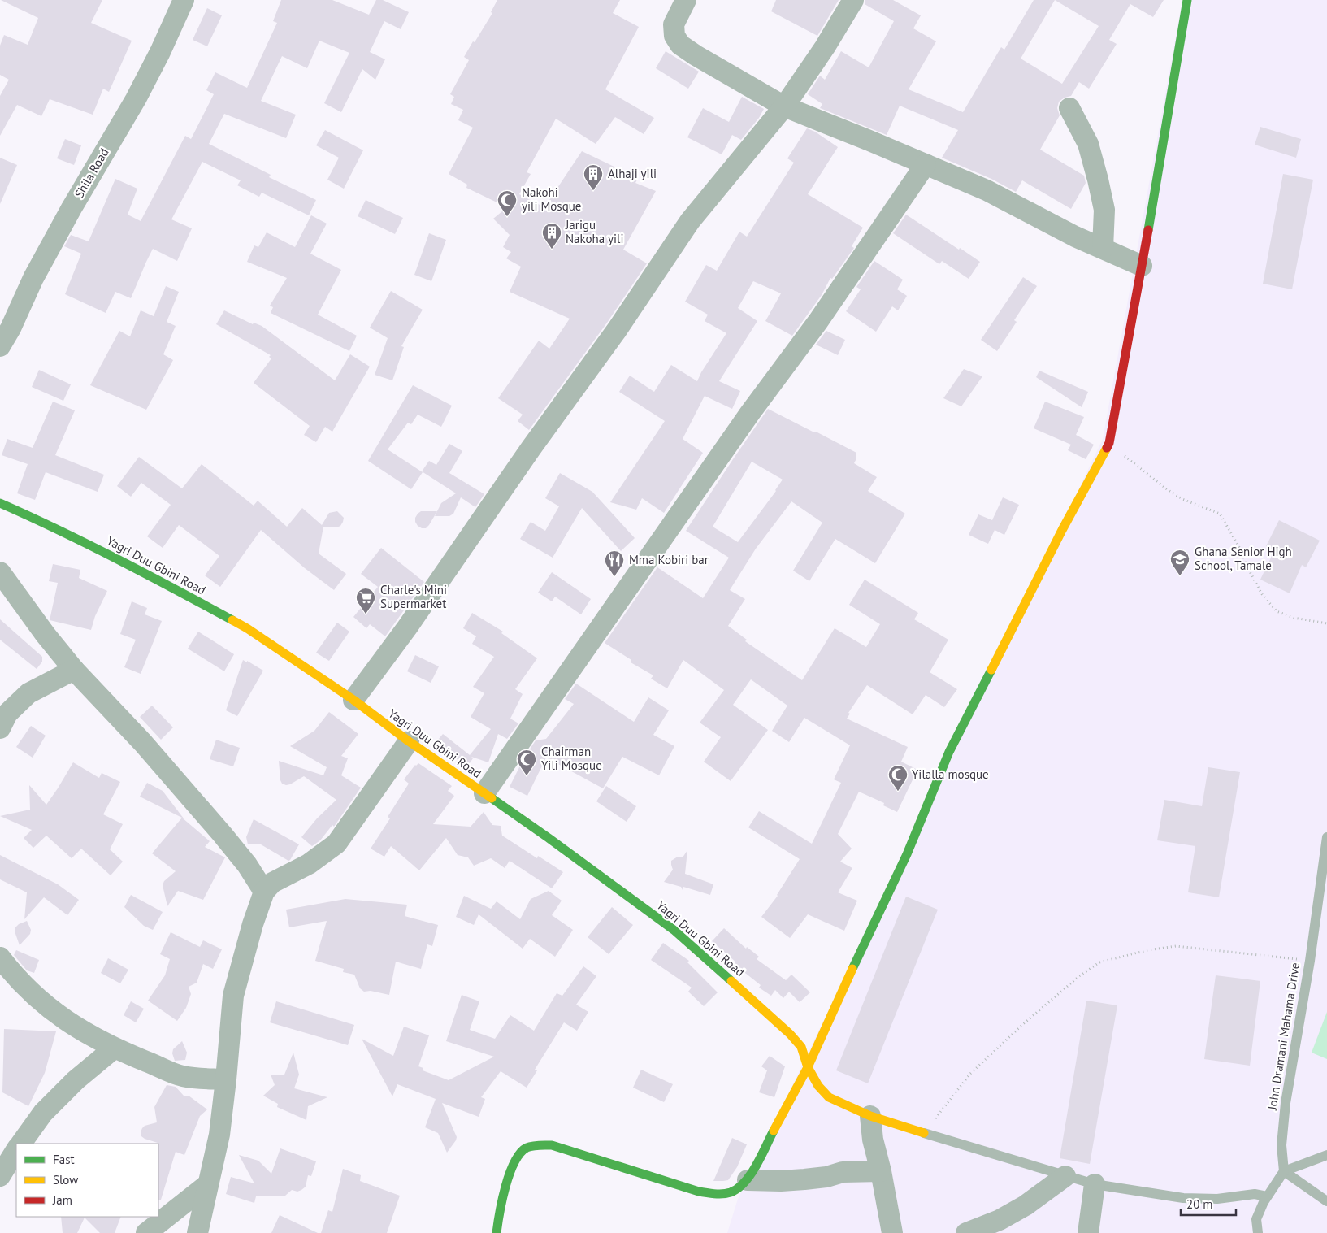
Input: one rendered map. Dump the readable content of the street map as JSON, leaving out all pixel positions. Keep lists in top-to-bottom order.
{
  "streets": {
    "street": ["Shila Road", "Yagri Duu Gbini Road"],
    "lane": ["John Dramani Mahama Drive"]
  },
  "places": {
    "building": ["Alhaji yili", "Jarigu Nakoha yili"],
    "mosque": ["Nakohi yili Mosque", "Chairman Yili Mosque", "Yilalla mosque"],
    "school or university": ["Ghana Senior High School, Tamale"],
    "restaurant": ["Mma Kobiri bar"],
    "supermarket": ["Charle's Mini Supermarket"]
  },
  "legend": ["Fast", "Slow", "Jam"],
  "scale_bar": "20 m"
}
